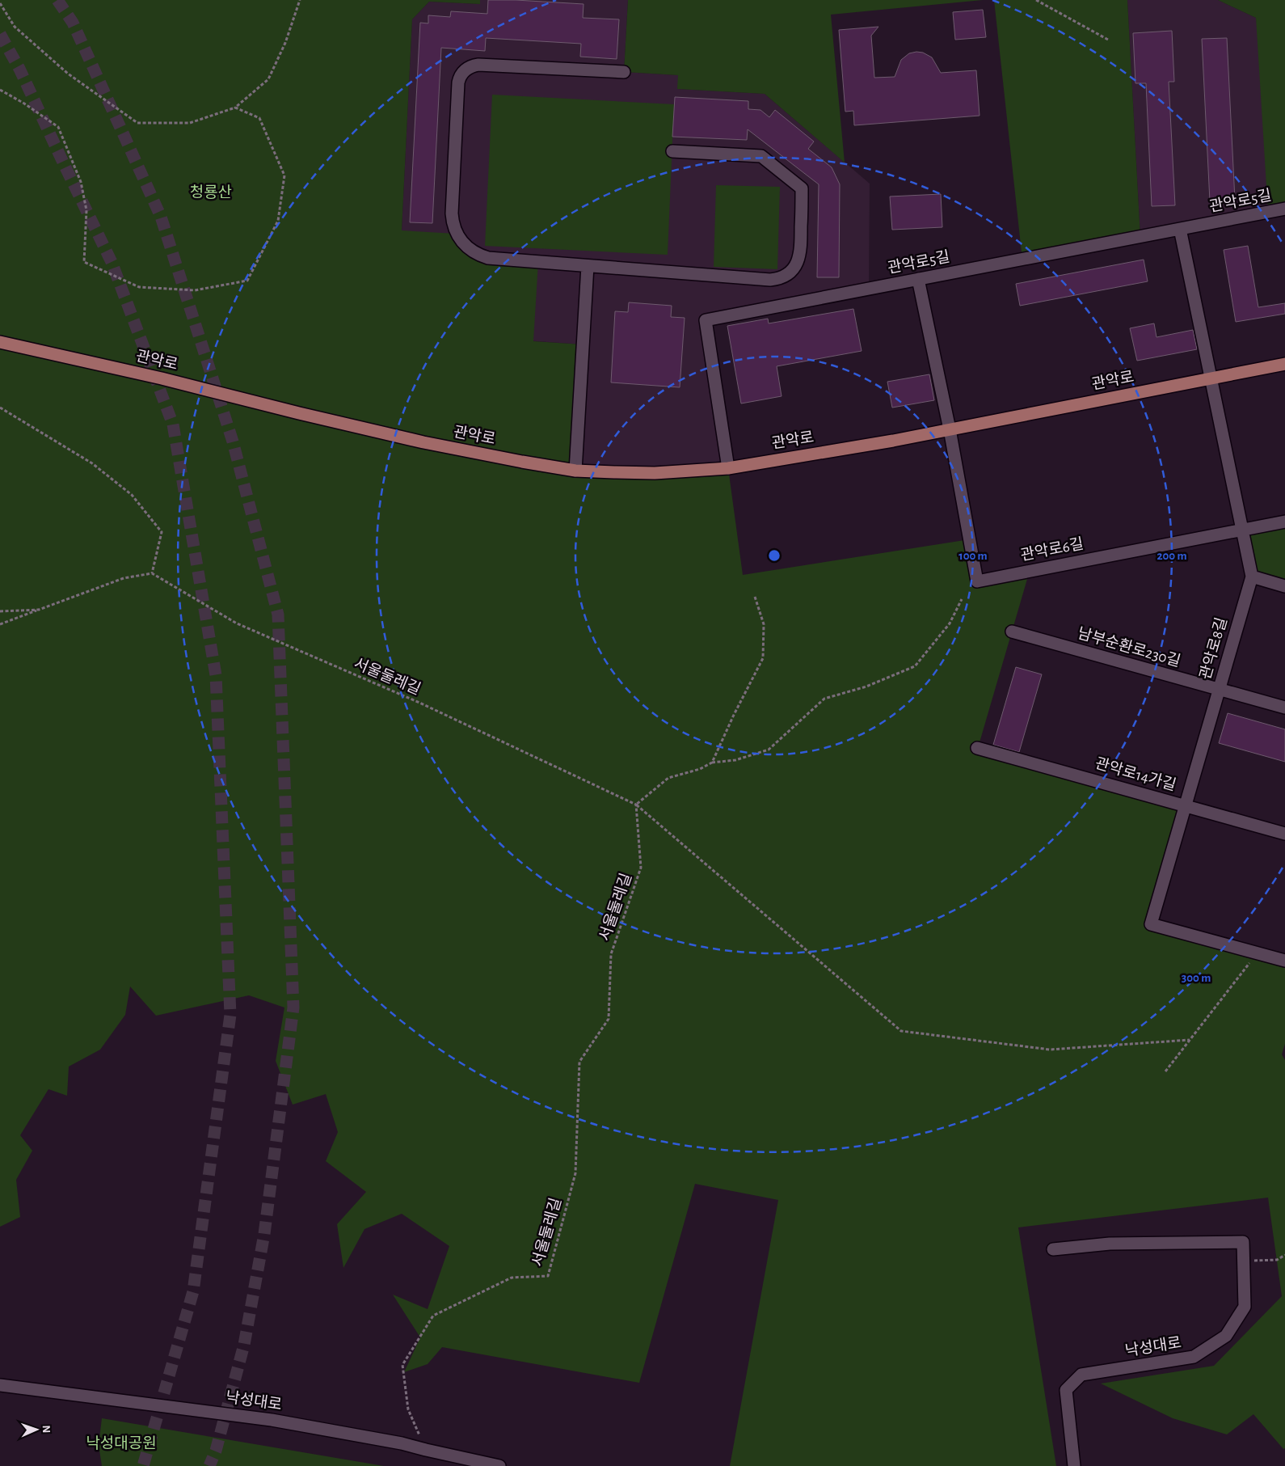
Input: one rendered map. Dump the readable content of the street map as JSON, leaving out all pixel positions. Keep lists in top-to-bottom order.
{
  "streets": {
    "main road": ["관악로"],
    "street": [
      "관악로5길",
      "관악로6길",
      "남부순환로230길",
      "관악로8길",
      "관악로14가길",
      "낙성대로"
    ],
    "path": ["서울둘레길"]
  },
  "crossings": [
    ["관악로5길", "관악로"],
    ["관악로", "관악로6길"],
    ["관악로", "관악로8길"],
    ["관악로6길", "관악로8길"],
    ["남부순환로230길", "관악로8길"],
    ["관악로8길", "관악로14가길"],
    ["서울둘레길", "낙성대로"]
  ],
  "parks": ["청룡산", "낙성대공원"],
  "north": "right",
  "rings": ["100 m", "200 m", "300 m"]
}
